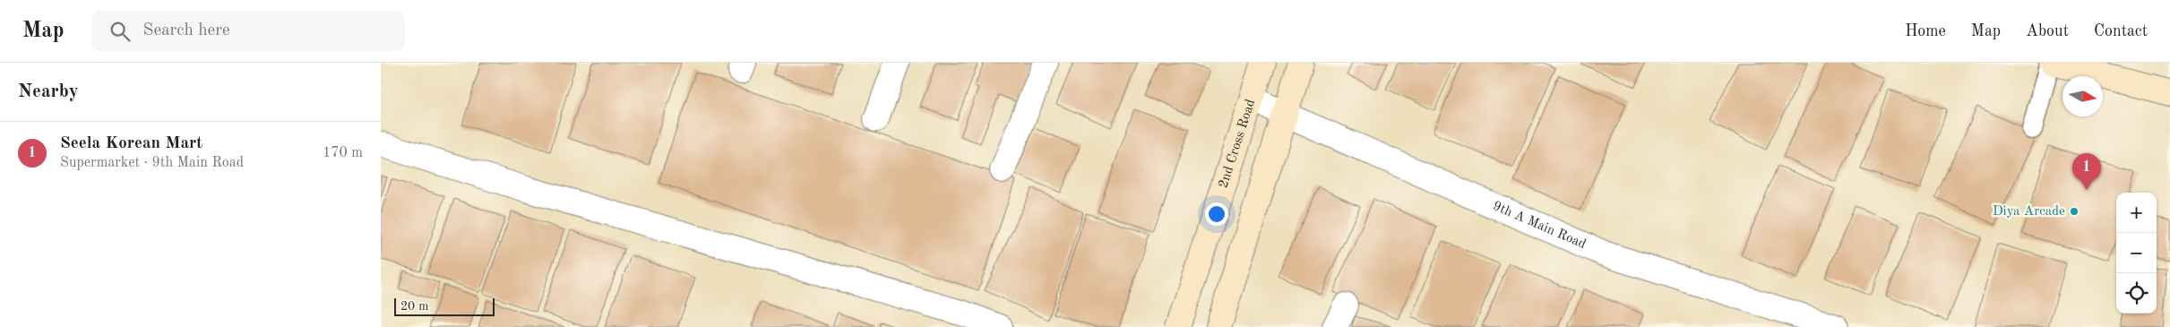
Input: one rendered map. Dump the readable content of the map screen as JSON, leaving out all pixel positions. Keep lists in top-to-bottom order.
{
  "streets": {
    "street": ["2nd Cross Road", "9th A Main Road"]
  },
  "crossings": [
    ["2nd Cross Road", "9th A Main Road"]
  ],
  "places": ["Diya Arcade"],
  "scale_bar": "20 m",
  "north": "right",
  "page": {
    "header": "Map",
    "search": "Search here",
    "nav": [
      "Home",
      "Map",
      "About",
      "Contact"
    ],
    "heading": "Nearby",
    "list": [
      {
        "mark": "1",
        "name": "Seela Korean Mart",
        "note": "Supermarket · 9th Main Road",
        "value": "170 m"
      }
    ],
    "pins": "1",
    "map_buttons": ["+", "−"],
    "scale": "20 m"
  }
}
